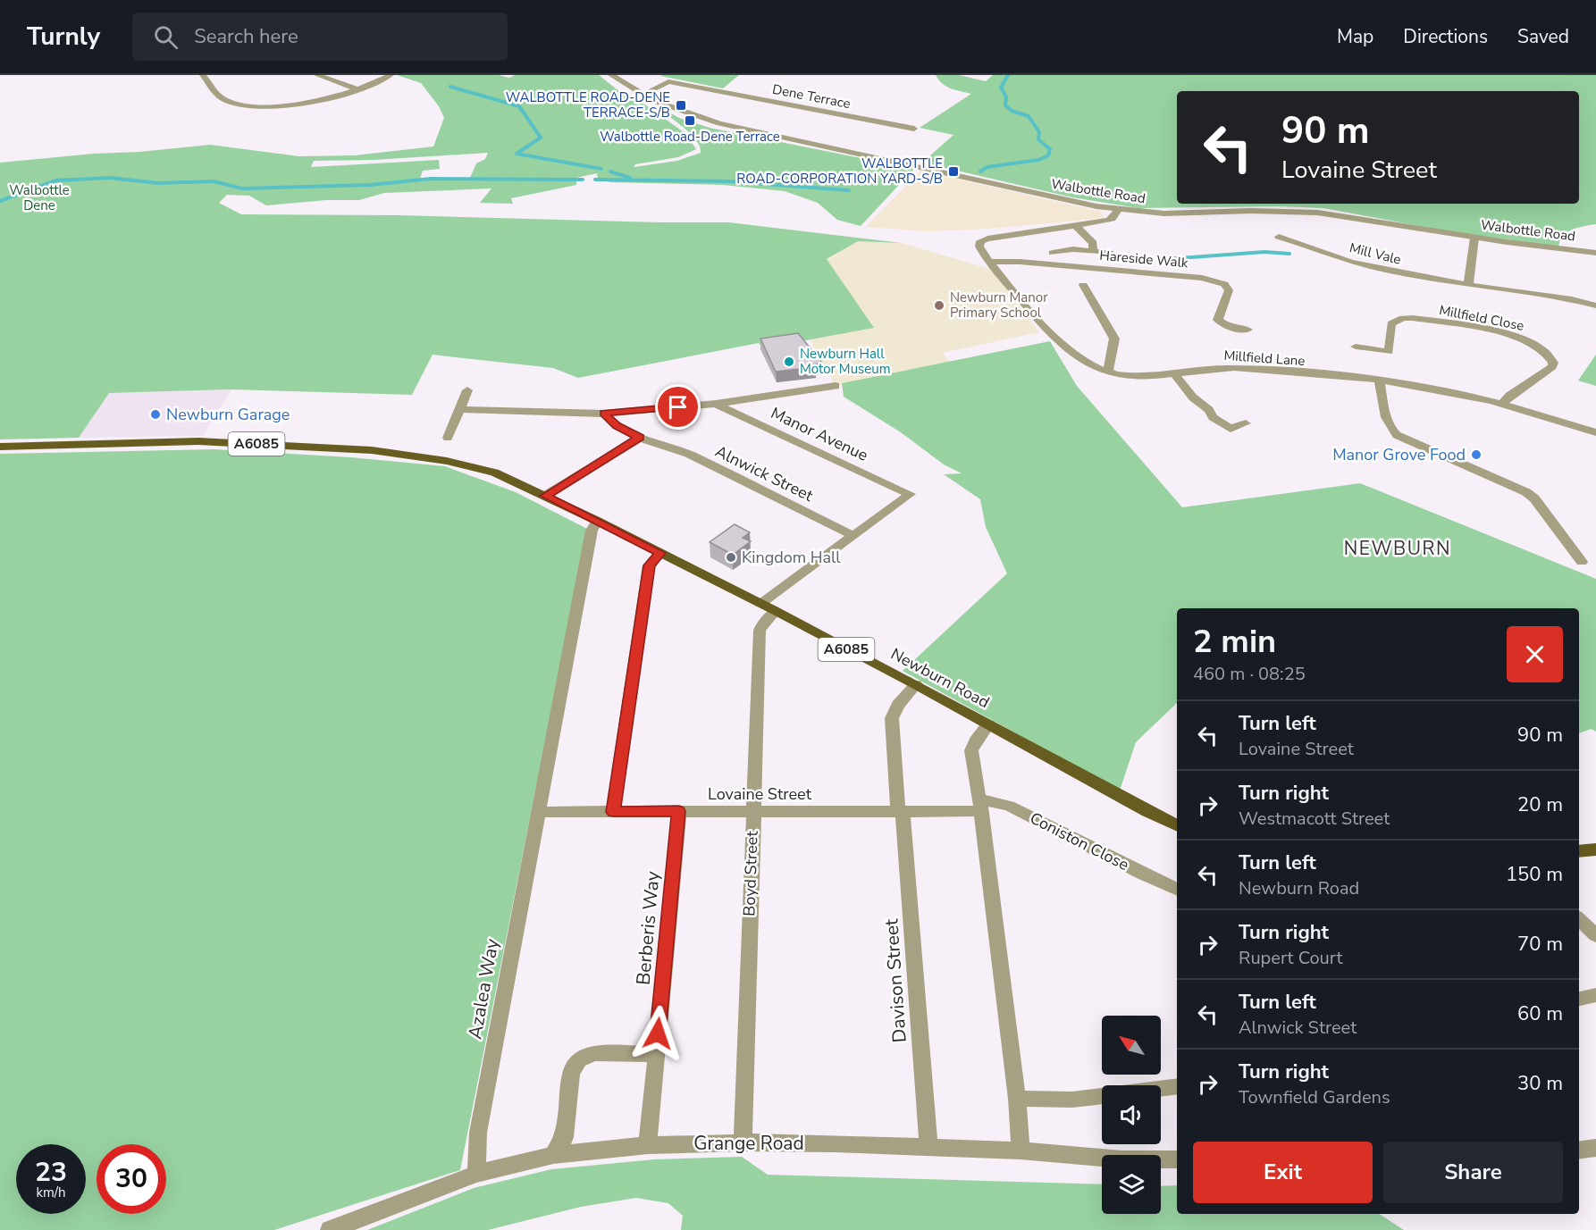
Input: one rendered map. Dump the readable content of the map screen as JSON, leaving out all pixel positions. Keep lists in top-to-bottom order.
{
  "streets": {
    "main road": ["A6085", "Newburn Road"],
    "street": [
      "Dene Terrace",
      "Walbottle Road",
      "Mill Vale",
      "Hareside Walk",
      "Millfield Close",
      "Millfield Lane",
      "Manor Avenue",
      "Alnwick Street",
      "Lovaine Street",
      "Coniston Close",
      "Boyd Street",
      "Berberis Way",
      "Davison Street",
      "Azalea Way",
      "Grange Road"
    ]
  },
  "crossings": [
    ["Dene Terrace", "Walbottle Road"],
    ["Hareside Walk", "Millfield Lane"],
    ["Millfield Close", "Millfield Lane"],
    ["Manor Avenue", "Alnwick Street"],
    ["Newburn Road", "Boyd Street"],
    ["Newburn Road", "Davison Street"],
    ["Newburn Road", "Azalea Way"],
    ["Lovaine Street", "Coniston Close"],
    ["Lovaine Street", "Boyd Street"],
    ["Lovaine Street", "Berberis Way"],
    ["Lovaine Street", "Davison Street"],
    ["Lovaine Street", "Azalea Way"],
    ["Boyd Street", "Grange Road"],
    ["Berberis Way", "Grange Road"],
    ["Davison Street", "Grange Road"],
    ["Azalea Way", "Grange Road"]
  ],
  "districts": ["NEWBURN"],
  "parks": ["Walbottle Dene"],
  "places": {
    "transit": ["WALBOTTLE ROAD-DENE TERRACE-S/B", "Walbottle Road-Dene Terrace", "WALBOTTLE ROAD-CORPORATION YARD-S/B"],
    "other": [
      "Newburn Manor Primary School",
      "Newburn Hall Motor Museum",
      "Newburn Garage",
      "Manor Grove Food",
      "Kingdom Hall"
    ]
  },
  "north": "top left",
  "page": {
    "header": "Turnly",
    "search": "Search here",
    "nav": ["Map", "Directions", "Saved"],
    "turn": ["90 m", "Lovaine Street"],
    "heading": ["2 min", "460 m · 08:25"],
    "list": [
      {
        "name": "Turn left",
        "note": "Lovaine Street",
        "value": "90 m"
      },
      {
        "name": "Turn right",
        "note": "Westmacott Street",
        "value": "20 m"
      },
      {
        "name": "Turn left",
        "note": "Newburn Road",
        "value": "150 m"
      },
      {
        "name": "Turn right",
        "note": "Rupert Court",
        "value": "70 m"
      },
      {
        "name": "Turn left",
        "note": "Alnwick Street",
        "value": "60 m"
      },
      {
        "name": "Turn right",
        "note": "Townfield Gardens",
        "value": "30 m"
      }
    ],
    "buttons": ["Exit", "Share"],
    "speed": "23 km/h",
    "limit": "30"
  }
}
